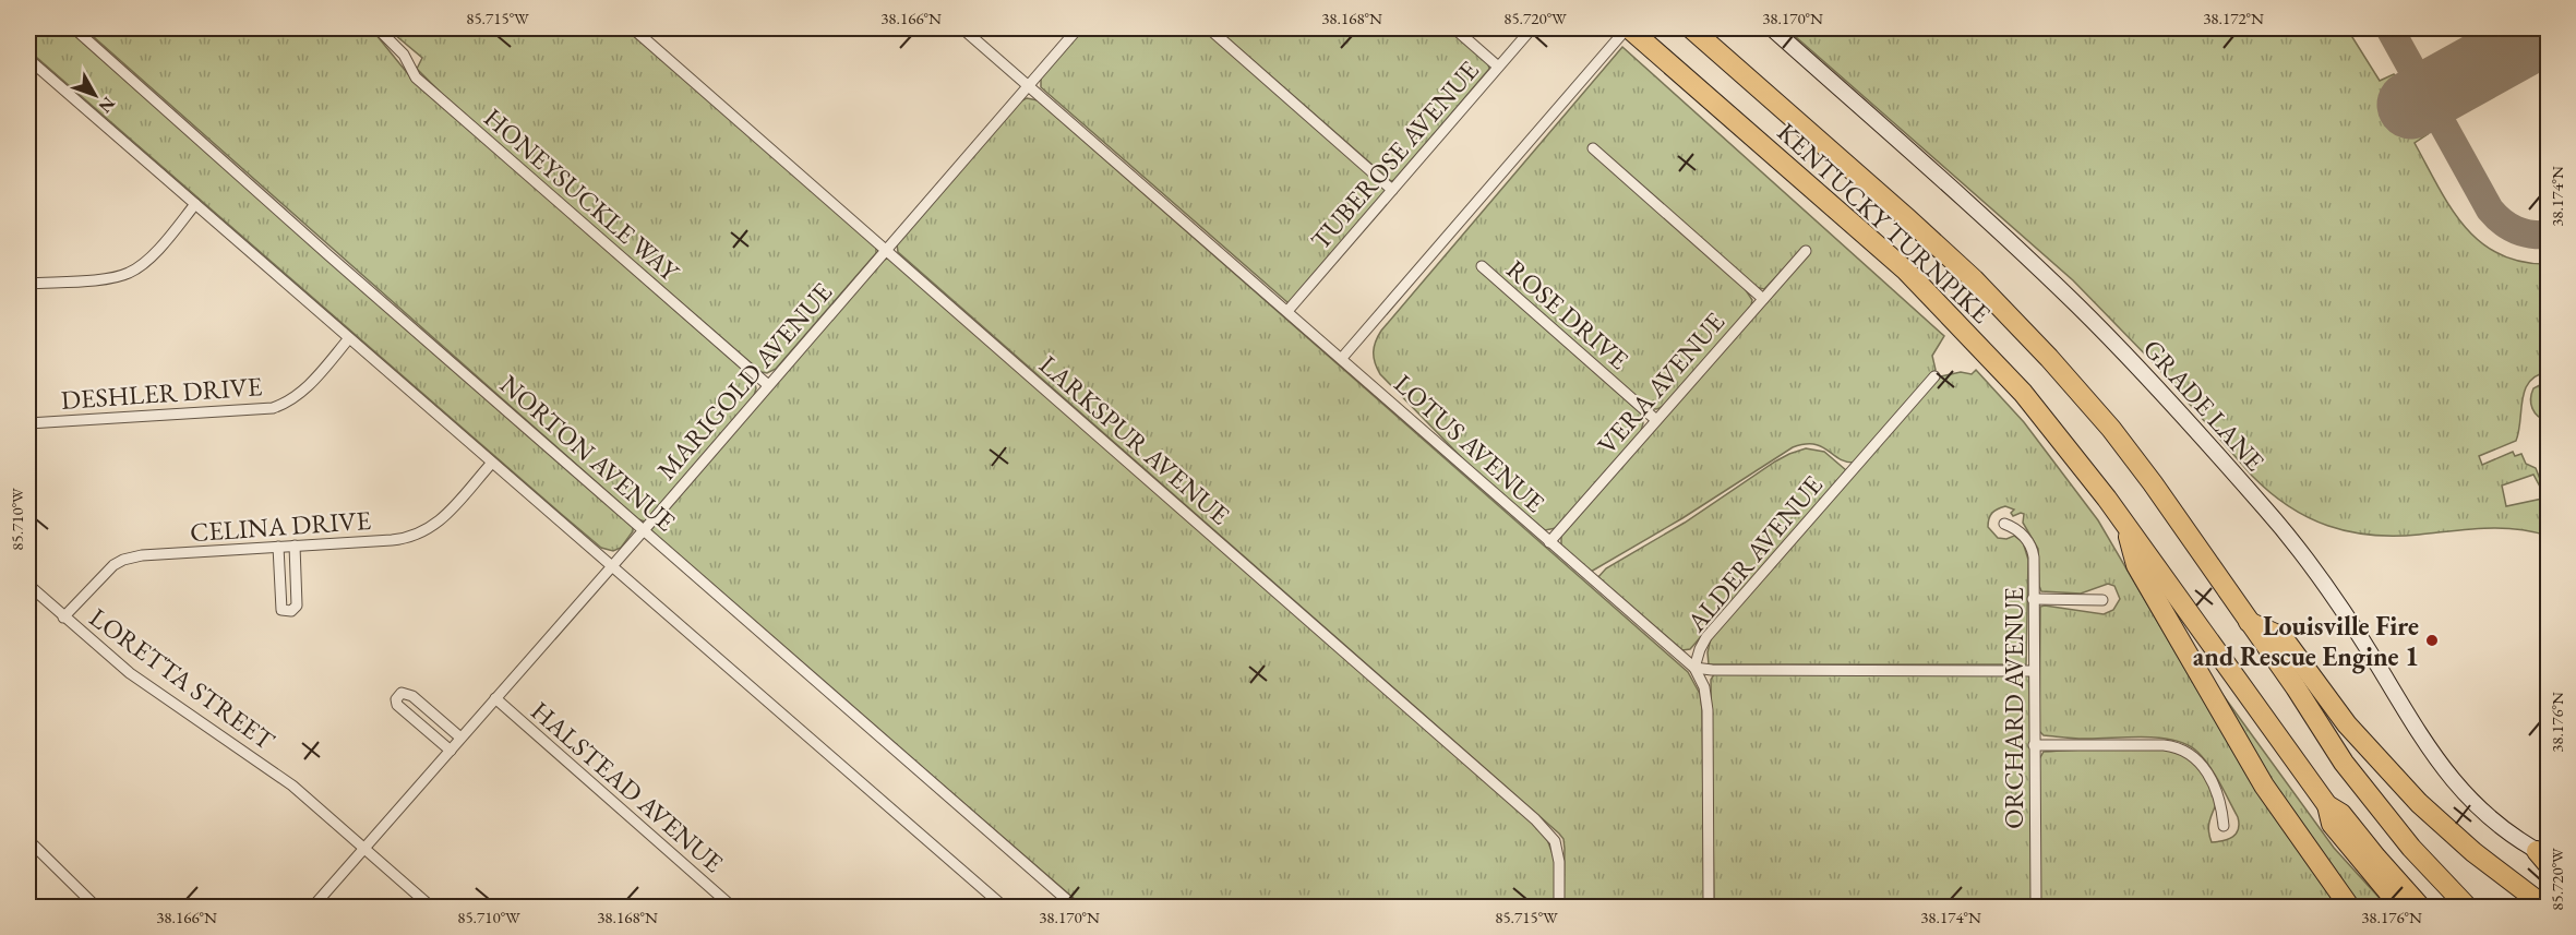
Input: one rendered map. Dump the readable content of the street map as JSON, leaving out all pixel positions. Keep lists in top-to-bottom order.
{
  "streets": {
    "highway": ["KENTUCKY TURNPIKE"],
    "main road": ["GRADE LANE"],
    "street": [
      "TUBEROSE AVENUE",
      "HONEYSUCKLE WAY",
      "ROSE DRIVE",
      "MARIGOLD AVENUE",
      "VERA AVENUE",
      "DESHLER DRIVE",
      "LARKSPUR AVENUE",
      "LOTUS AVENUE",
      "NORTON AVENUE",
      "CELINA DRIVE",
      "ALDER AVENUE",
      "LORETTA STREET",
      "ORCHARD AVENUE",
      "HALSTEAD AVENUE"
    ]
  },
  "crossings": [
    ["TUBEROSE AVENUE", "LOTUS AVENUE"],
    ["HONEYSUCKLE WAY", "MARIGOLD AVENUE"],
    ["ROSE DRIVE", "VERA AVENUE"],
    ["MARIGOLD AVENUE", "LARKSPUR AVENUE"],
    ["MARIGOLD AVENUE", "LOTUS AVENUE"],
    ["MARIGOLD AVENUE", "NORTON AVENUE"],
    ["MARIGOLD AVENUE", "LORETTA STREET"],
    ["MARIGOLD AVENUE", "HALSTEAD AVENUE"],
    ["VERA AVENUE", "LOTUS AVENUE"],
    ["LOTUS AVENUE", "ALDER AVENUE"],
    ["CELINA DRIVE", "LORETTA STREET"]
  ],
  "places": ["Louisville Fire and Rescue Engine 1"],
  "north": "bottom right",
  "coordinates": [
    "85.715°W",
    "38.166°N",
    "38.168°N",
    "85.720°W",
    "38.170°N",
    "38.172°N",
    "38.174°N",
    "85.710°W",
    "38.176°N"
  ]
}
